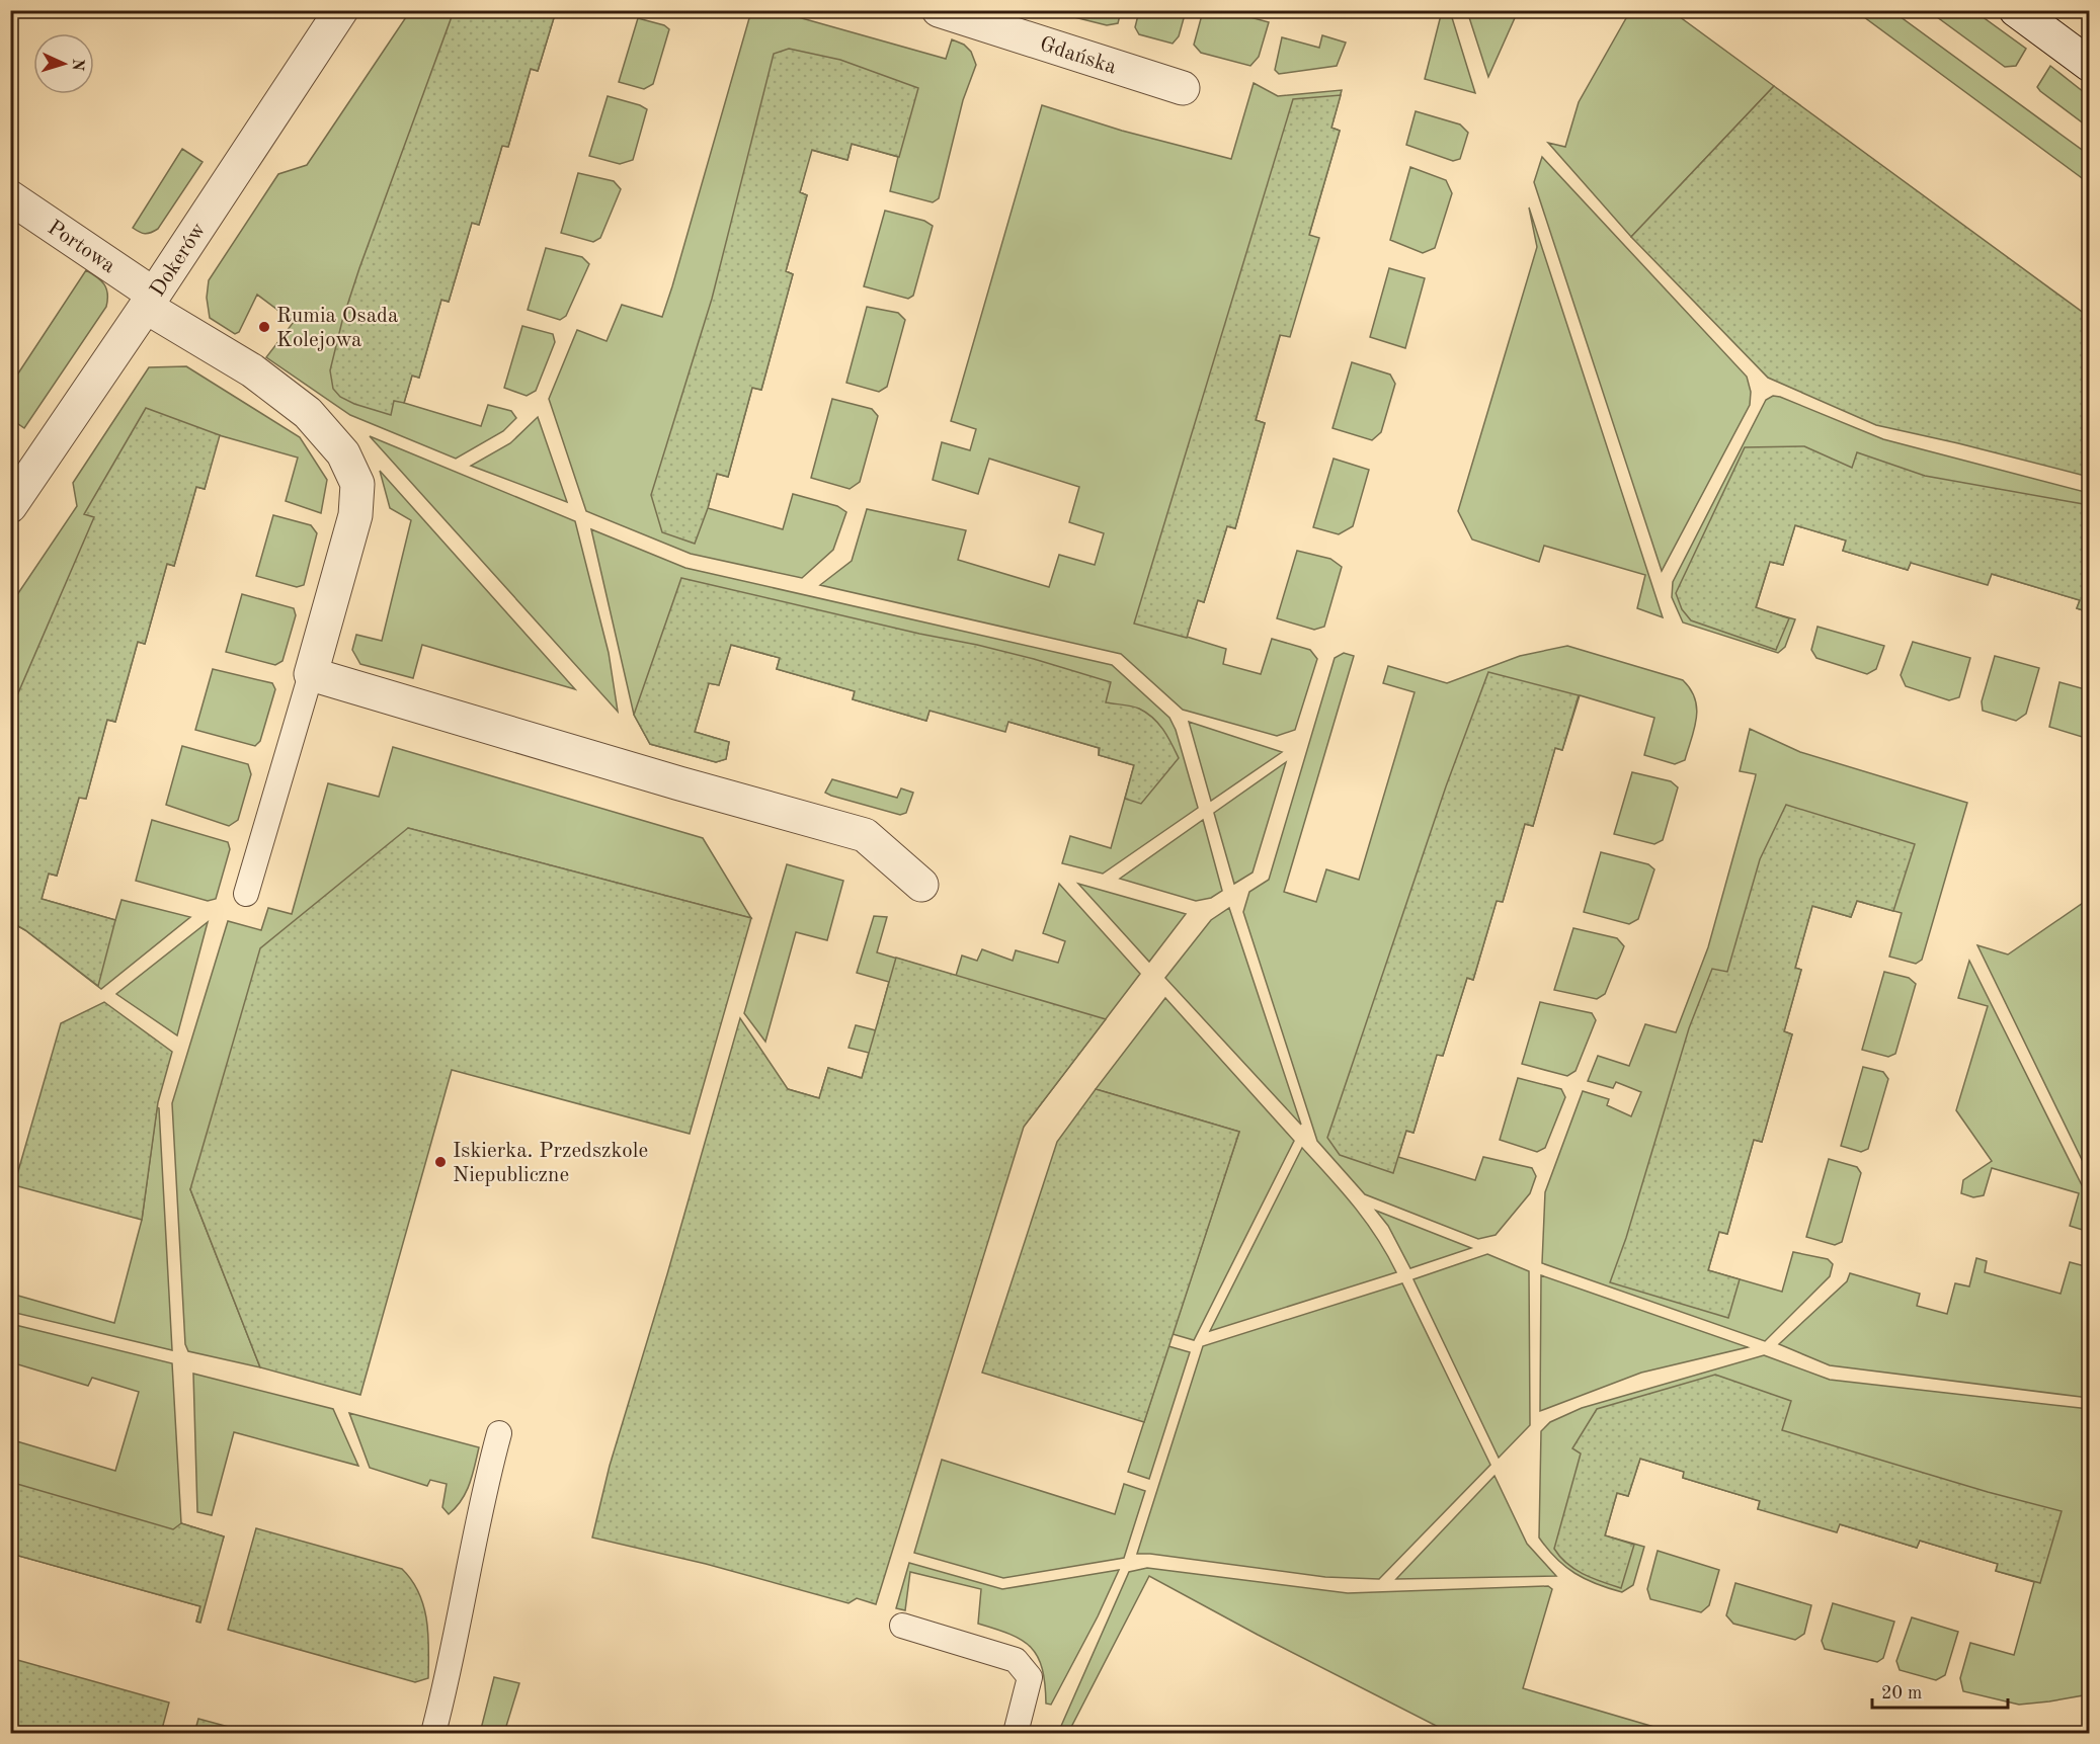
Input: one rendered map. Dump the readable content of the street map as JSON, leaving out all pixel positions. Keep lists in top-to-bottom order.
{
  "streets": {
    "street": ["Gdańska", "Portowa", "Dokerów"]
  },
  "crossings": [
    ["Portowa", "Dokerów"]
  ],
  "places": ["Rumia Osada Kolejowa", "Iskierka. Przedszkole Niepubliczne"],
  "scale_bar": "20 m",
  "north": "right"
}
